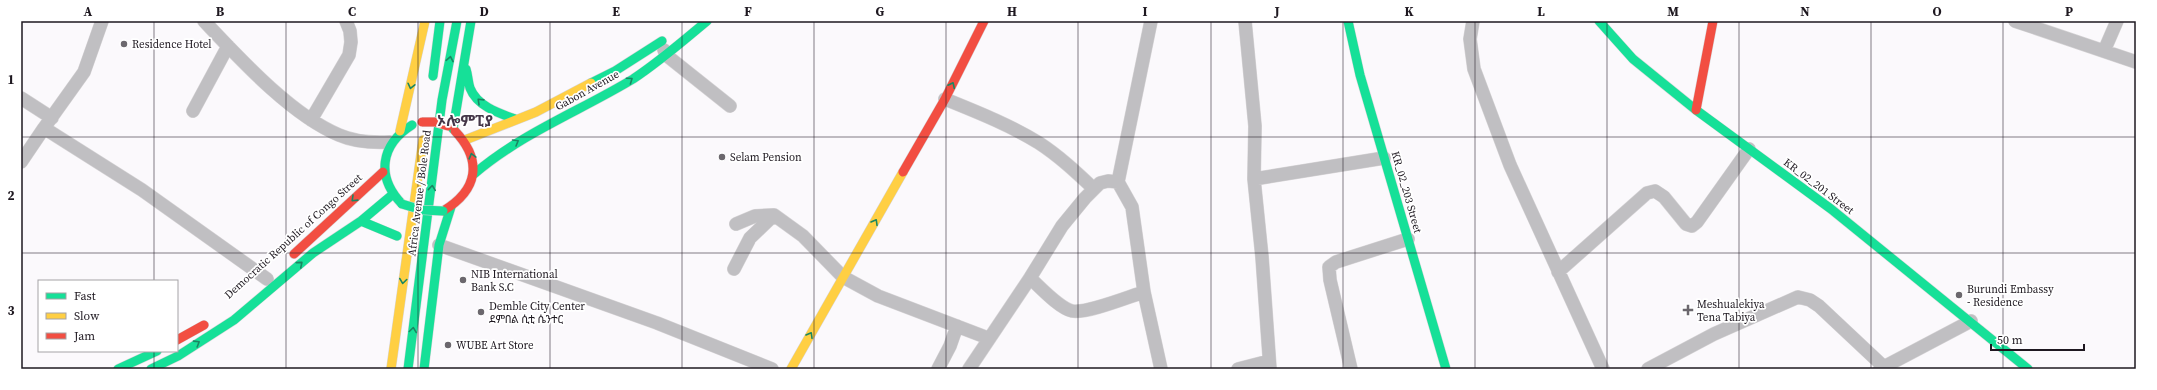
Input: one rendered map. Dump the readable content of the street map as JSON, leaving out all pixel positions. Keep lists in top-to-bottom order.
{
  "streets": {
    "main road": [
      "Gabon Avenue",
      "KR_02_201 Street",
      "KR_02_203 Street",
      "Africa Avenue / Bole Road",
      "Democratic Republic of Congo Street"
    ]
  },
  "crossings": [
    ["Gabon Avenue", "Democratic Republic of Congo Street"]
  ],
  "districts": ["ኦሎምፒያ"],
  "places": {
    "other": [
      "Residence Hotel",
      "Selam Pension",
      "NIB International Bank S.C",
      "Burundi Embassy - Residence",
      "Demble City Center ደምበል ሲቲ ሴንተር",
      "WUBE Art Store"
    ],
    "health": ["Meshualekiya Tena Tabiya"]
  },
  "legend": ["Fast", "Slow", "Jam"],
  "scale_bar": "50 m",
  "grid": {
    "columns": [
      "A",
      "B",
      "C",
      "D",
      "E",
      "F",
      "G",
      "H",
      "I",
      "J",
      "K",
      "L",
      "M",
      "N",
      "O",
      "P"
    ],
    "rows": ["1", "2", "3"]
  }
}
